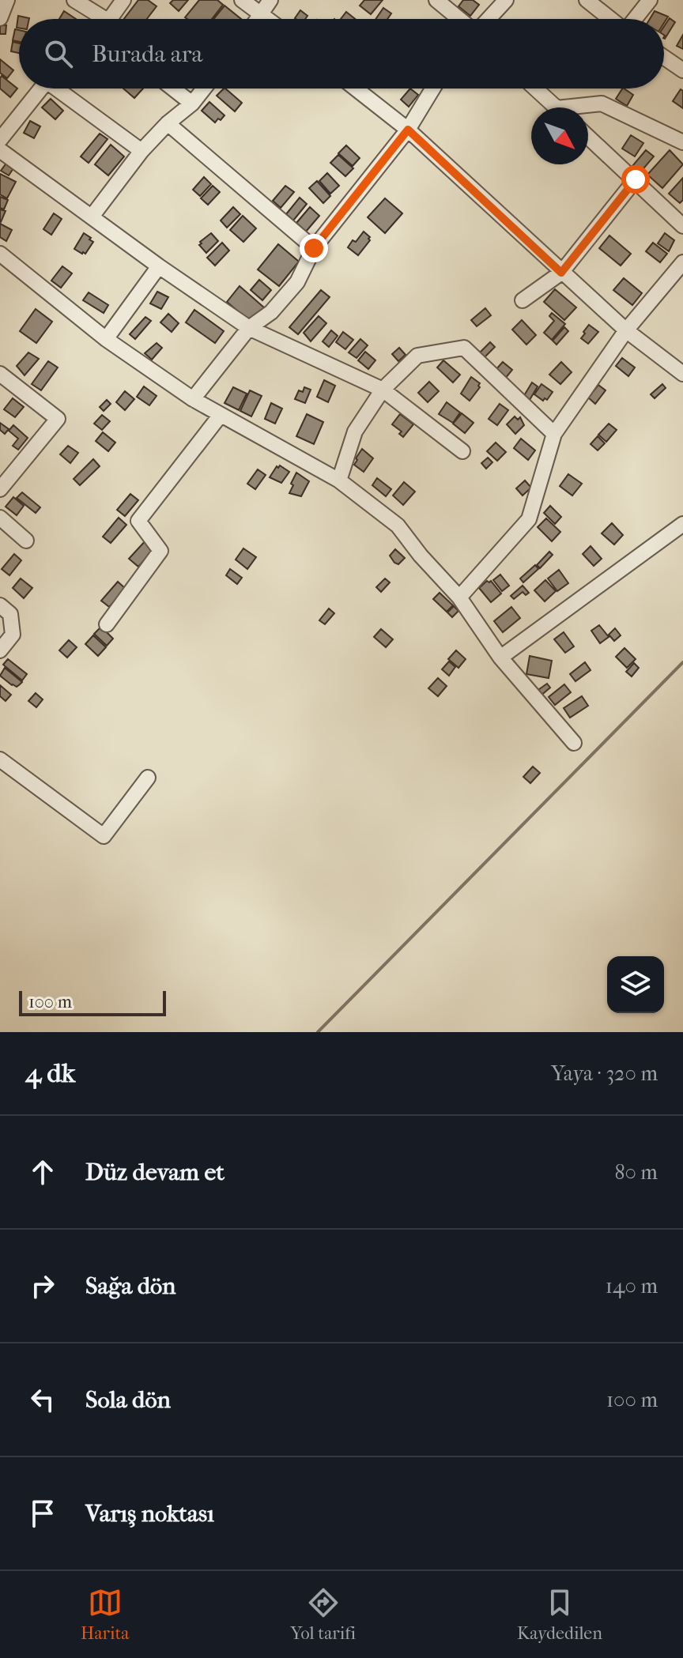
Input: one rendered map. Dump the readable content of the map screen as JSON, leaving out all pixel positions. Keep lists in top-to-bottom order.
{
  "scale_bar": "100 m",
  "north": "bottom right",
  "page": {
    "search": "Burada ara",
    "scale": "100 m",
    "heading": ["4 dk", "Yaya · 320 m"],
    "list": [
      ["Düz devam et", "80 m"],
      ["Sağa dön", "140 m"],
      ["Sola dön", "100 m"],
      "Varış noktası"
    ],
    "nav": ["Harita", "Yol tarifi", "Kaydedilen"]
  }
}
